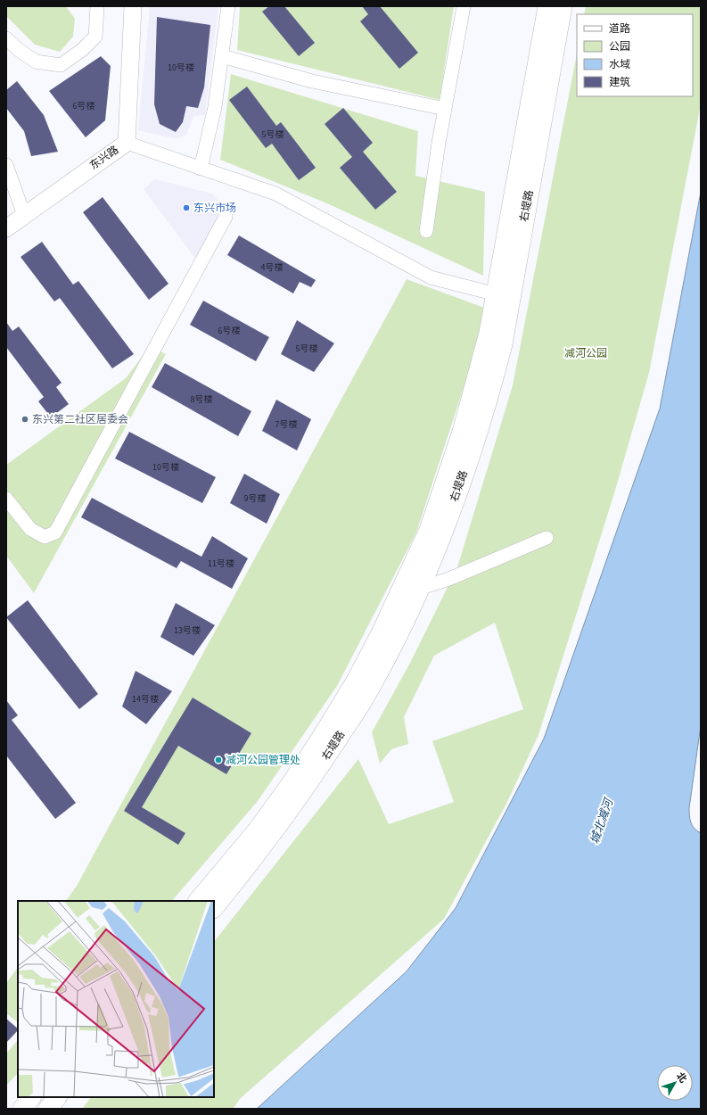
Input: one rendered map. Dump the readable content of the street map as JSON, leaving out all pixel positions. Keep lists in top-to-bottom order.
{
  "streets": {
    "main road": ["右堤路"],
    "street": ["东兴路"]
  },
  "water": ["城北减河"],
  "parks": ["减河公园"],
  "places": ["东兴市场", "东兴第二社区居委会", "减河公园管理处"],
  "house_numbers": [
    "10号楼",
    "6号楼",
    "5号楼",
    "4号楼",
    "6号楼",
    "5号楼",
    "8号楼",
    "7号楼",
    "10号楼",
    "9号楼",
    "11号楼",
    "13号楼",
    "14号楼"
  ],
  "legend": [
    "道路",
    "公园",
    "水域",
    "建筑"
  ],
  "north": "top right"
}
